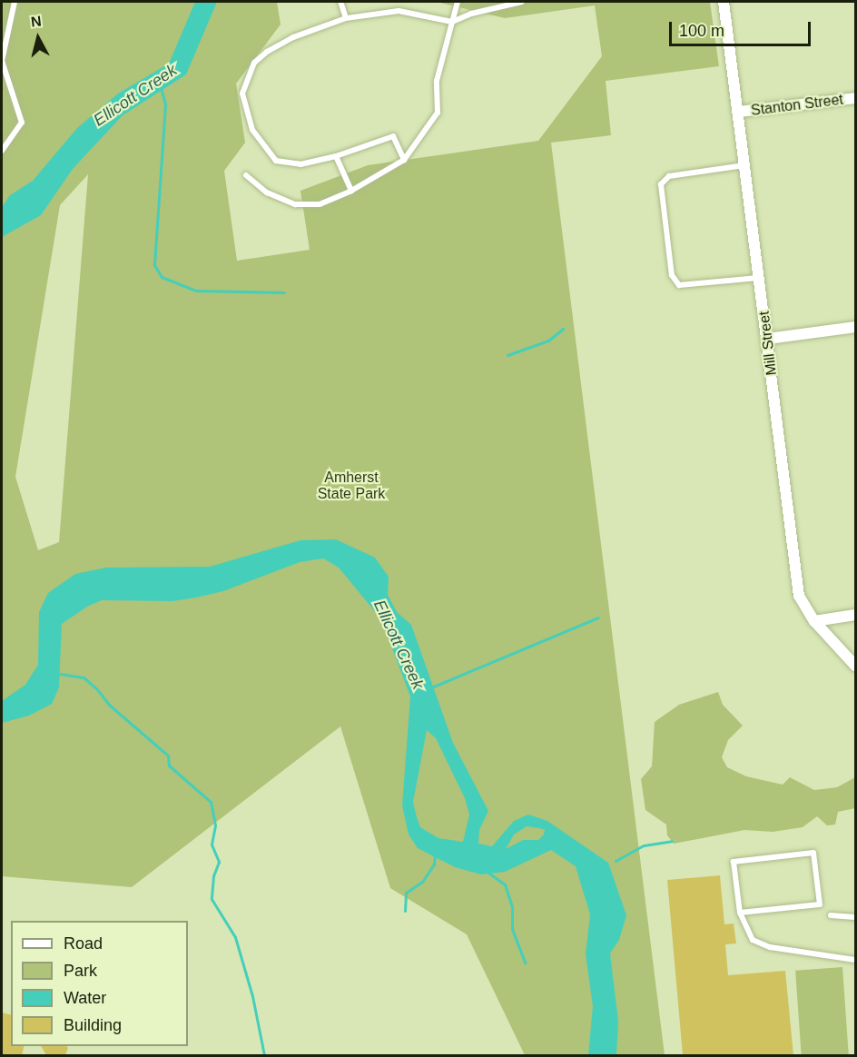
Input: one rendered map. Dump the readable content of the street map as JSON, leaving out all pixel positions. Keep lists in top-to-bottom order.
{
  "streets": {
    "street": ["Stanton Street", "Mill Street"]
  },
  "crossings": [
    ["Stanton Street", "Mill Street"]
  ],
  "water": ["Ellicott Creek"],
  "parks": ["Amherst State Park"],
  "legend": [
    "Road",
    "Park",
    "Water",
    "Building"
  ],
  "scale_bar": "100 m",
  "north": "top"
}
